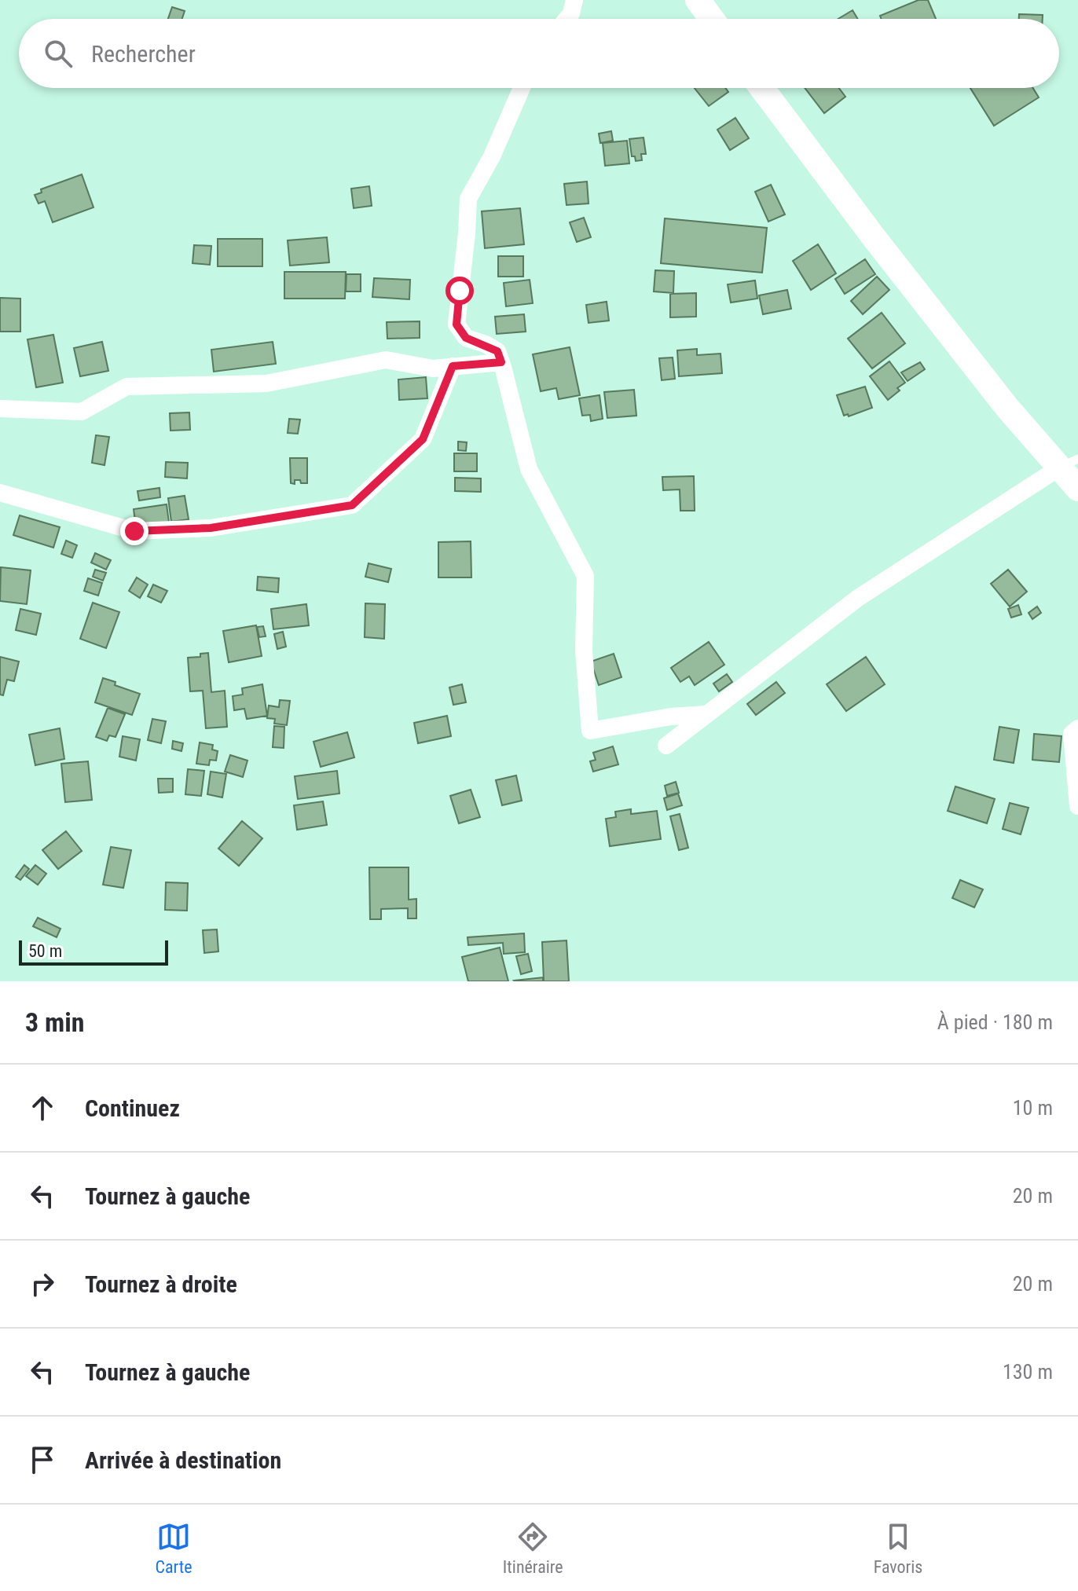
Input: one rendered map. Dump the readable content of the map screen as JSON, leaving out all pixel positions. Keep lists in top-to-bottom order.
{
  "scale_bar": "50 m",
  "page": {
    "search": "Rechercher",
    "scale": "50 m",
    "heading": ["3 min", "À pied · 180 m"],
    "list": [
      ["Continuez", "10 m"],
      ["Tournez à gauche", "20 m"],
      ["Tournez à droite", "20 m"],
      ["Tournez à gauche", "130 m"],
      "Arrivée à destination"
    ],
    "nav": ["Carte", "Itinéraire", "Favoris"]
  }
}
